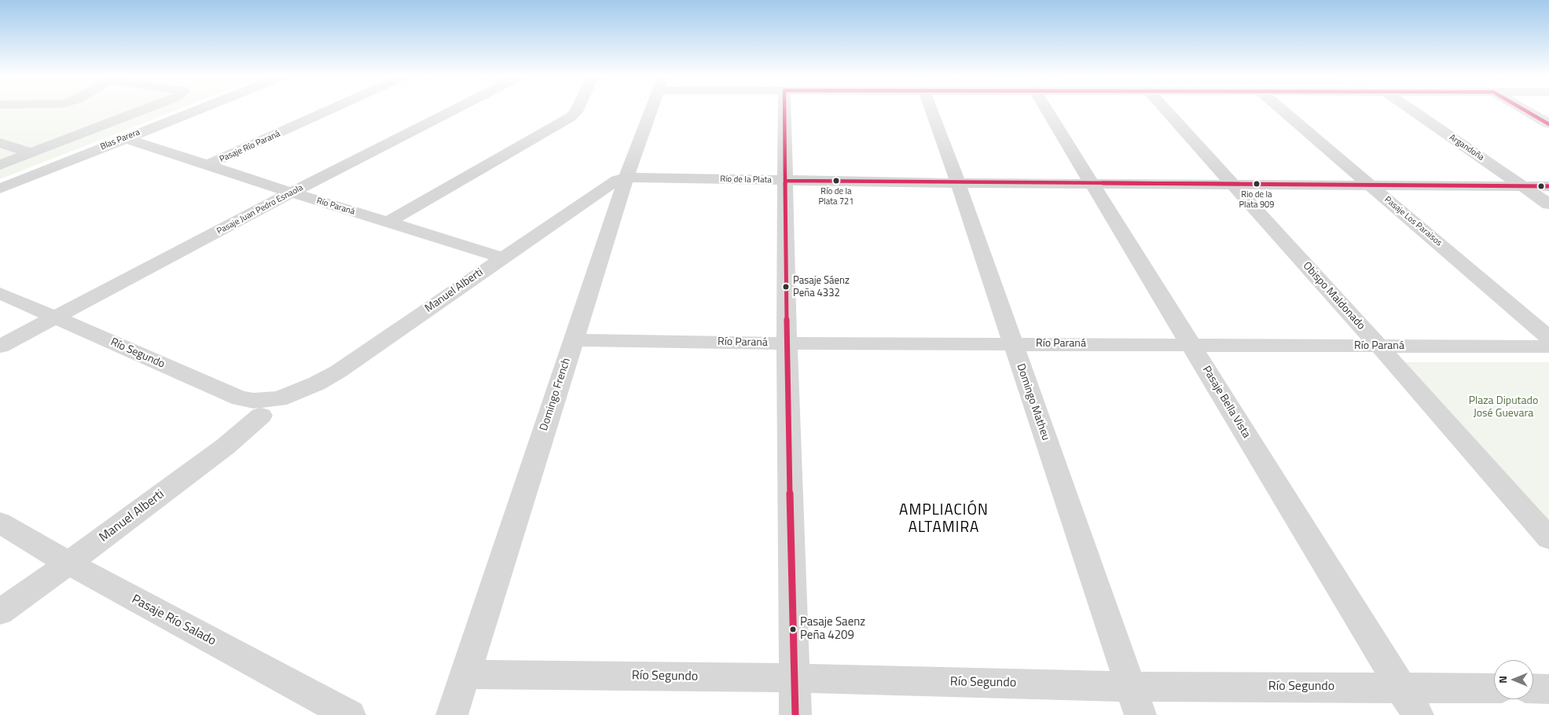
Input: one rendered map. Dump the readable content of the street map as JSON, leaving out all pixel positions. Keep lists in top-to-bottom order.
{
  "streets": {
    "street": [
      "Blas Parera",
      "Pasaje Río Paraná",
      "Argandoña",
      "Río de la Plata",
      "Río Paraná",
      "Pasaje Juan Pedro Esnaola",
      "Pasaje Los Paraisos",
      "Manuel Alberti",
      "Obispo Maldonado",
      "Río Segundo",
      "Domingo French",
      "Domingo Matheu",
      "Pasaje Bella Vista",
      "Pasaje Río Salado"
    ]
  },
  "crossings": [
    ["Blas Parera", "Río Paraná"],
    ["Pasaje Río Paraná", "Río Paraná"],
    ["Argandoña", "Río de la Plata"],
    ["Río de la Plata", "Pasaje Los Paraisos"],
    ["Río de la Plata", "Manuel Alberti"],
    ["Río de la Plata", "Obispo Maldonado"],
    ["Río de la Plata", "Domingo French"],
    ["Río de la Plata", "Domingo Matheu"],
    ["Río de la Plata", "Pasaje Bella Vista"],
    ["Río Paraná", "Pasaje Juan Pedro Esnaola"],
    ["Río Paraná", "Manuel Alberti"],
    ["Río Paraná", "Obispo Maldonado"],
    ["Río Paraná", "Domingo French"],
    ["Río Paraná", "Domingo Matheu"],
    ["Río Paraná", "Pasaje Bella Vista"],
    ["Pasaje Juan Pedro Esnaola", "Río Segundo"],
    ["Manuel Alberti", "Río Segundo"],
    ["Manuel Alberti", "Domingo French"],
    ["Manuel Alberti", "Pasaje Río Salado"],
    ["Río Segundo", "Domingo French"],
    ["Río Segundo", "Domingo Matheu"],
    ["Río Segundo", "Pasaje Bella Vista"]
  ],
  "districts": ["AMPLIACIÓN ALTAMIRA"],
  "parks": ["Plaza Diputado José Guevara"],
  "places": [
    "Río de la Plata 721",
    "Rio de la Plata 909",
    "Pasaje Sáenz Peña 4332",
    "Pasaje Saenz Peña 4209"
  ],
  "north": "left"
}
